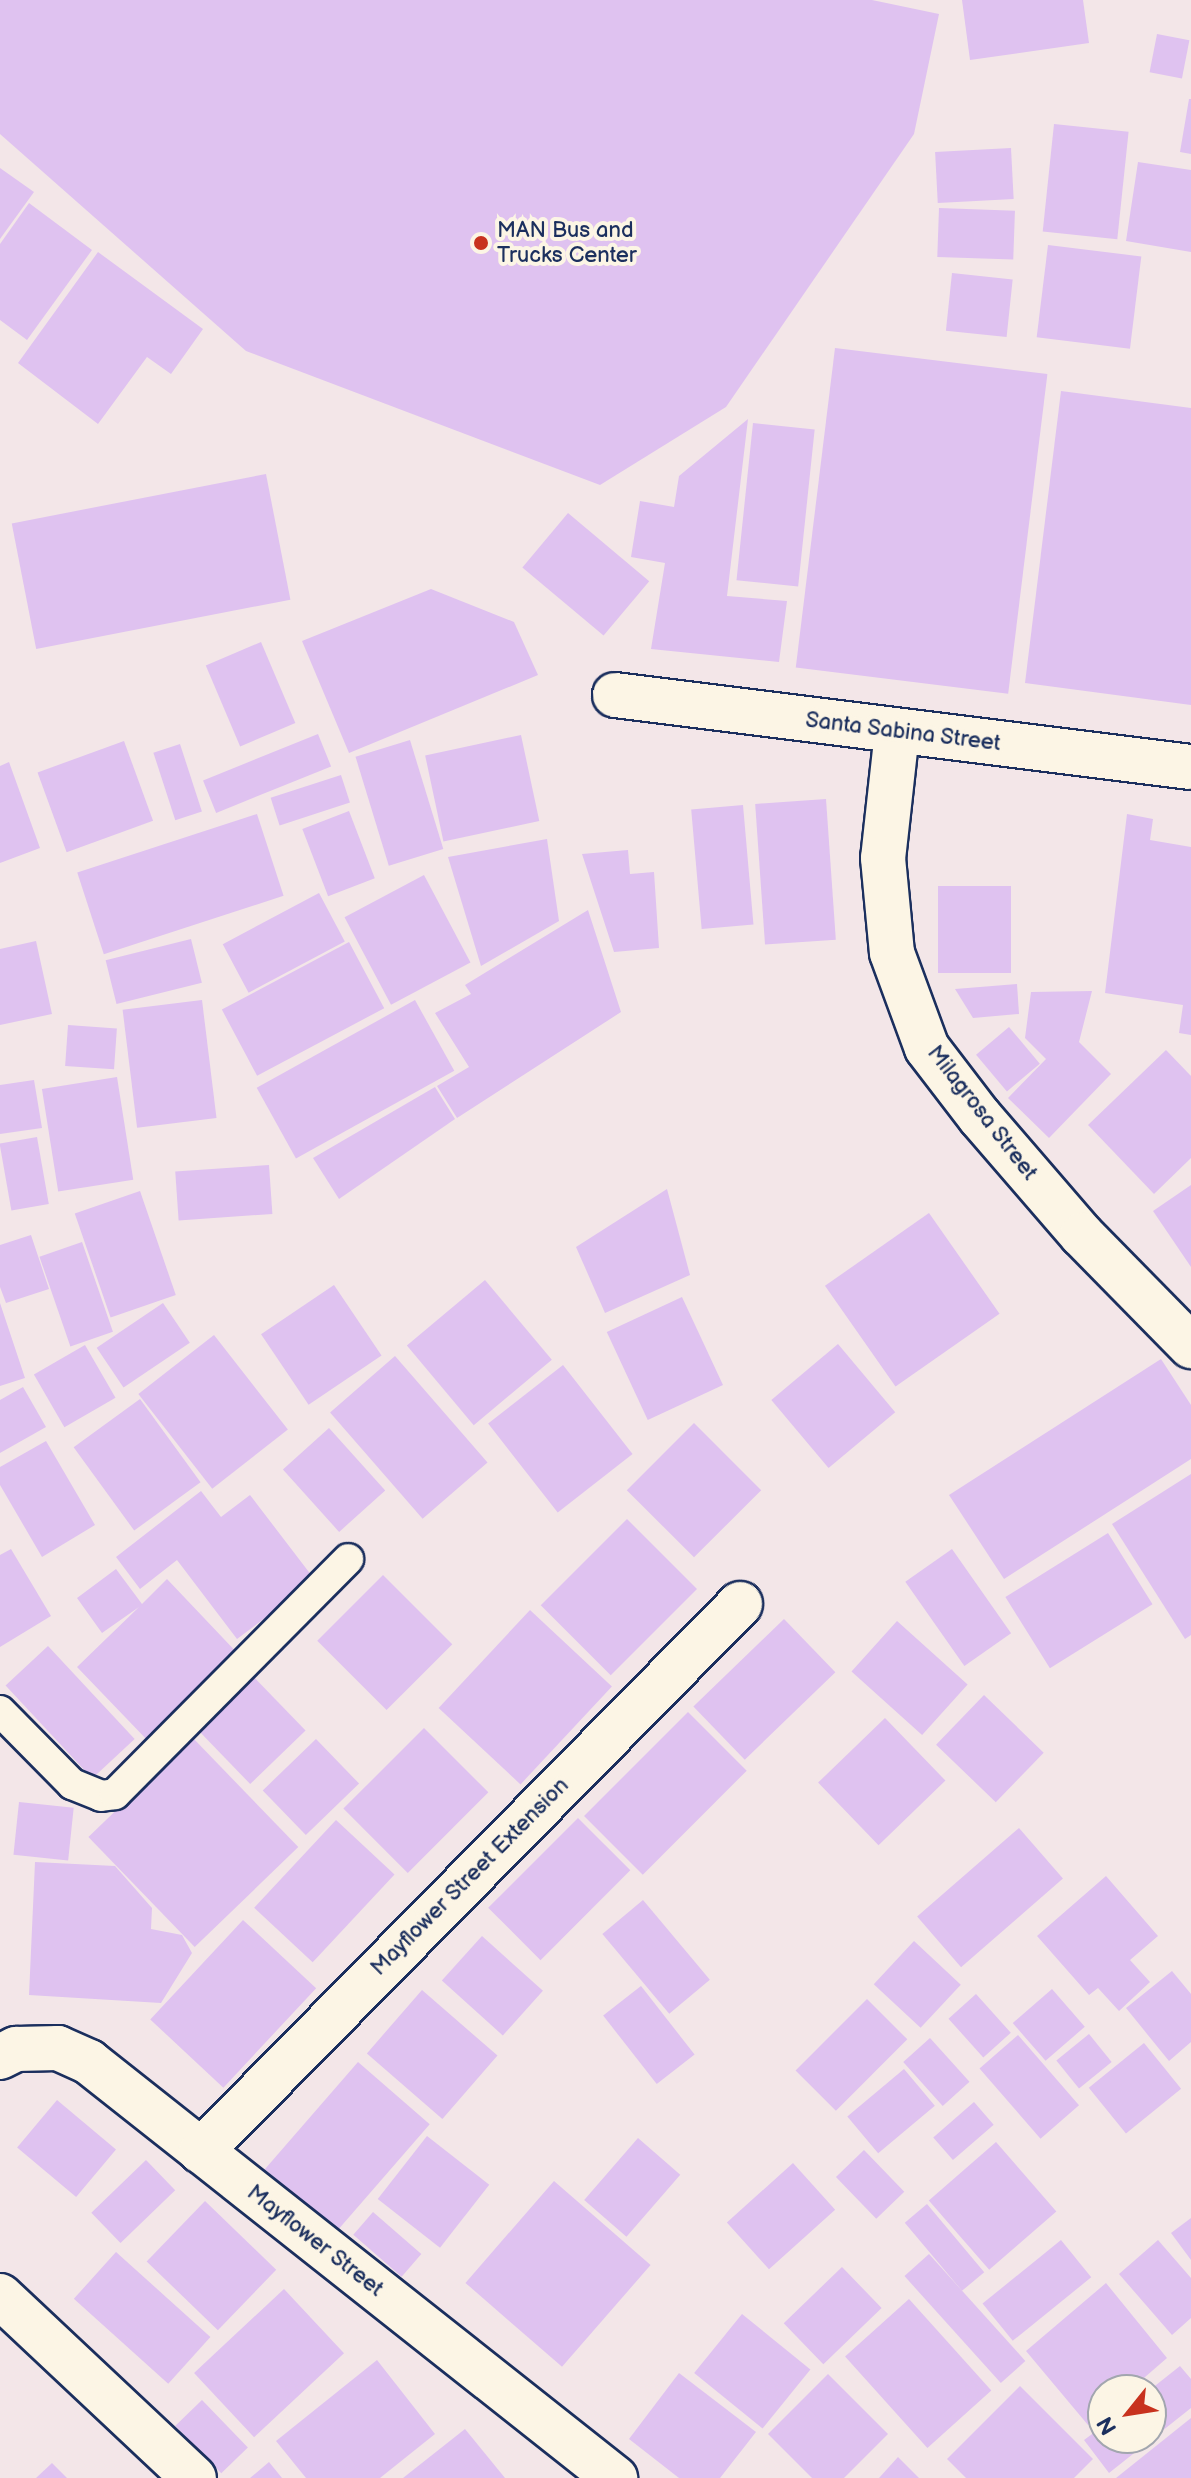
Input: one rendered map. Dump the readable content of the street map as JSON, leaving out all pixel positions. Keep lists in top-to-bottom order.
{
  "streets": {
    "street": [
      "Santa Sabina Street",
      "Milagrosa Street",
      "Mayflower Street Extension",
      "Mayflower Street"
    ]
  },
  "crossings": [
    ["Santa Sabina Street", "Milagrosa Street"],
    ["Mayflower Street Extension", "Mayflower Street"]
  ],
  "places": ["MAN Bus and Trucks Center"],
  "north": "bottom left"
}
